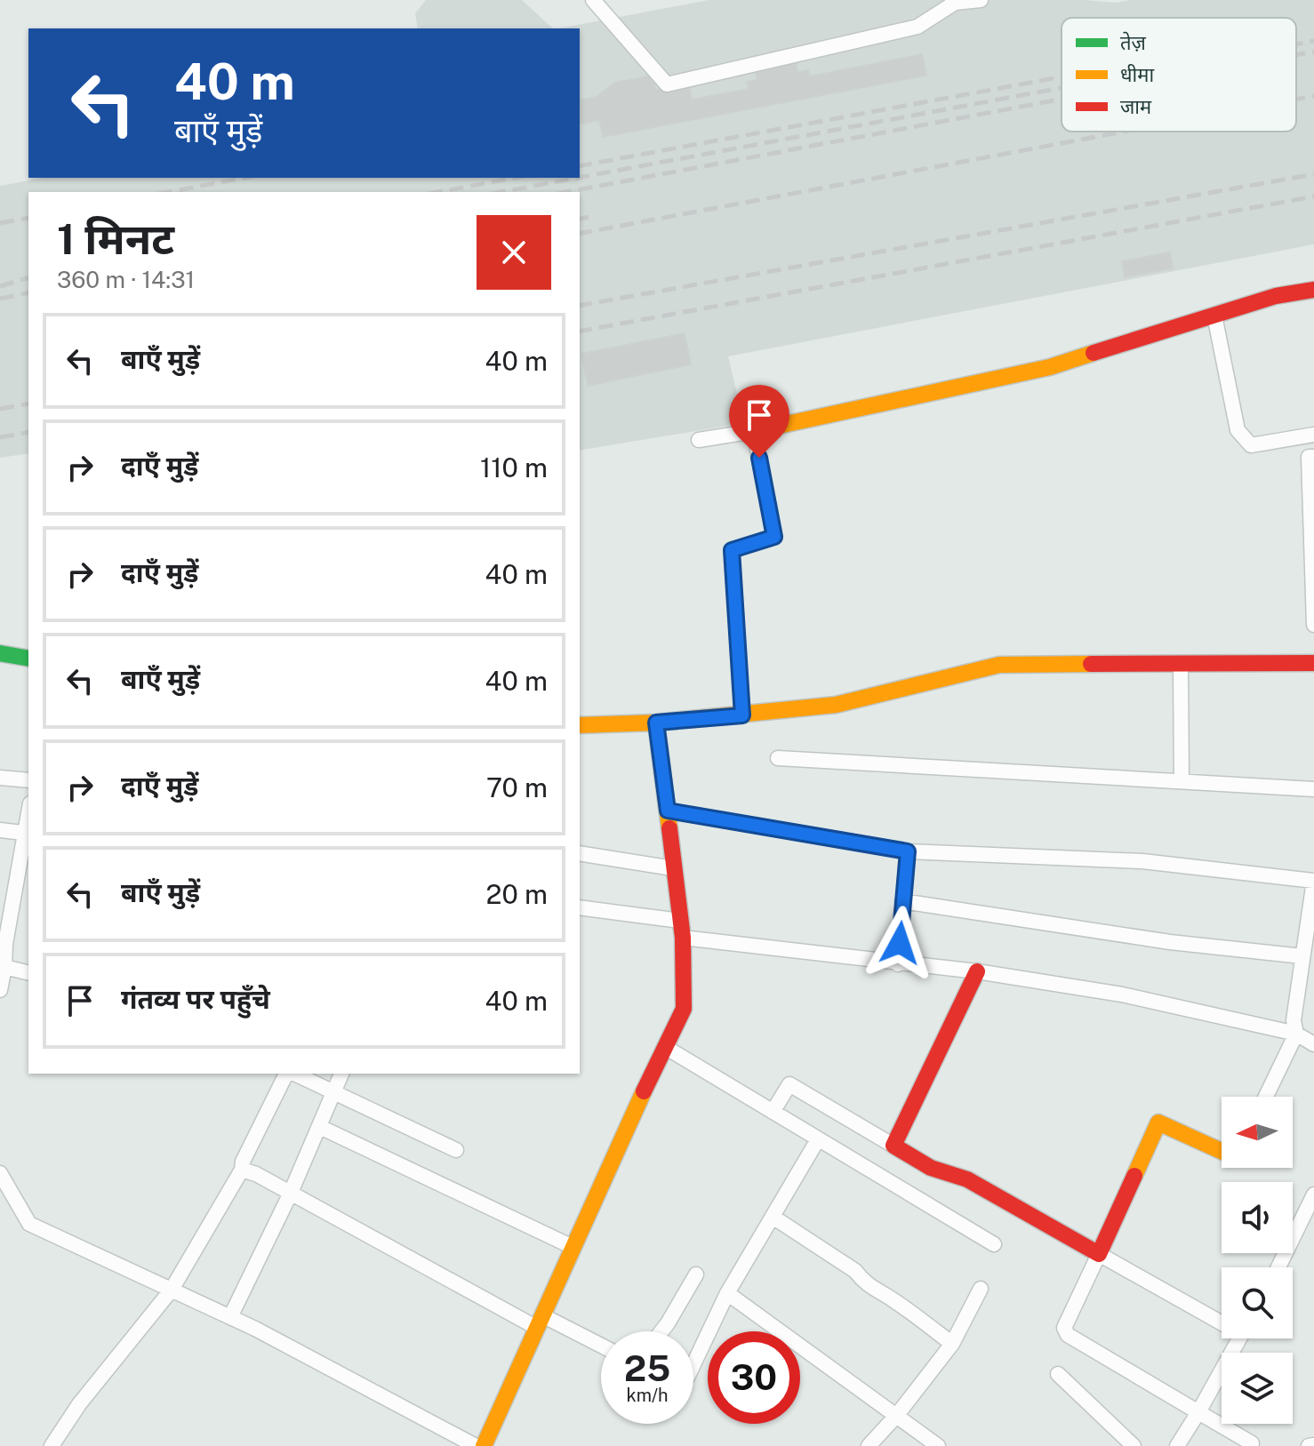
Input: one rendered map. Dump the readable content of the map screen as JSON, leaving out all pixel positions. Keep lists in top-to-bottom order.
{
  "legend": ["तेज़", "धीमा", "जाम"],
  "north": "left",
  "page": {
    "turn": ["40 m", "बाएँ मुड़ें"],
    "heading": ["1 मिनट", "360 m · 14:31"],
    "list": [
      {
        "name": "बाएँ मुड़ें",
        "value": "40 m"
      },
      {
        "name": "दाएँ मुड़ें",
        "value": "110 m"
      },
      {
        "name": "दाएँ मुड़ें",
        "value": "40 m"
      },
      {
        "name": "बाएँ मुड़ें",
        "value": "40 m"
      },
      {
        "name": "दाएँ मुड़ें",
        "value": "70 m"
      },
      {
        "name": "बाएँ मुड़ें",
        "value": "20 m"
      },
      {
        "name": "गंतव्य पर पहुँचे",
        "value": "40 m"
      }
    ],
    "speed": "25 km/h",
    "limit": "30"
  }
}
